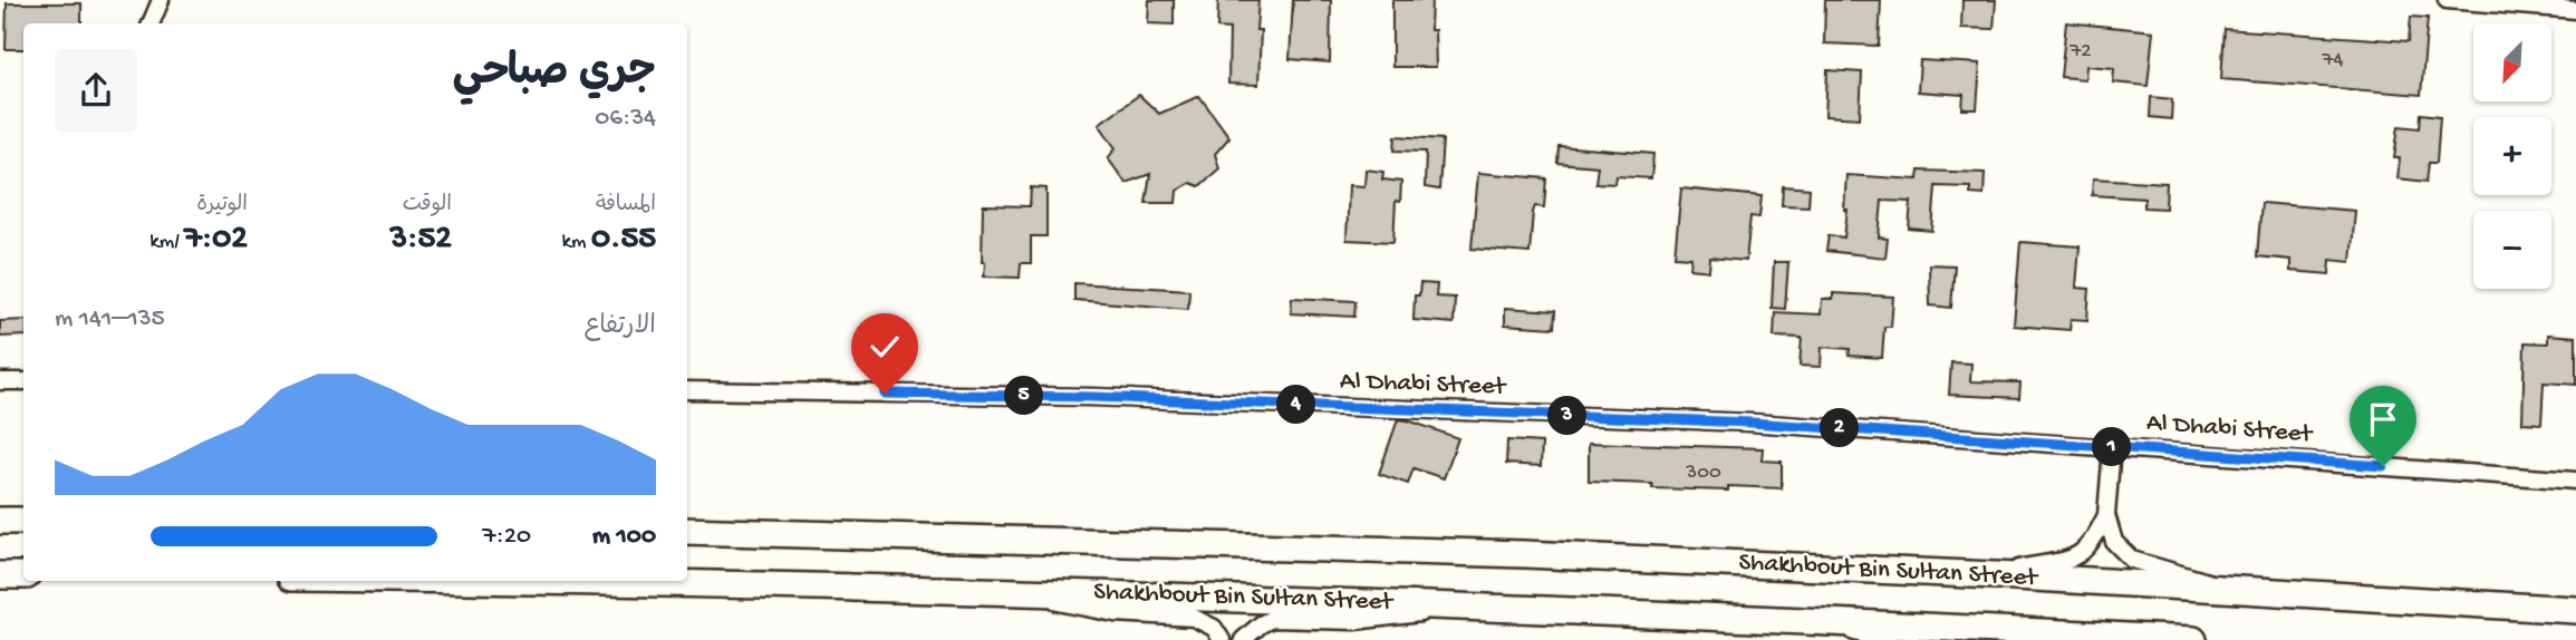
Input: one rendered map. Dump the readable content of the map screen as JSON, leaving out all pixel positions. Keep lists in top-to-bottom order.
{
  "streets": {
    "main road": ["Shakhbout Bin Sultan Street"],
    "street": ["Al Dhabi Street"]
  },
  "crossings": [
    ["Al Dhabi Street", "Shakhbout Bin Sultan Street"]
  ],
  "house_numbers": ["72", "74", "300"],
  "north": "bottom left",
  "page": {
    "map_buttons": ["+", "−"],
    "heading": ["جري صباحي", "06:34"],
    "stats": [
      ["المسافة", "0.55 km"],
      ["الوقت", "3:52"],
      ["الوتيرة", "7:02 /km"]
    ],
    "chart": ["الارتفاع", "135–141 m"],
    "pins": [
      "5",
      "4",
      "3",
      "2",
      "1"
    ],
    "list": [
      {
        "name": "100 m",
        "note": "7:20"
      }
    ]
  }
}
